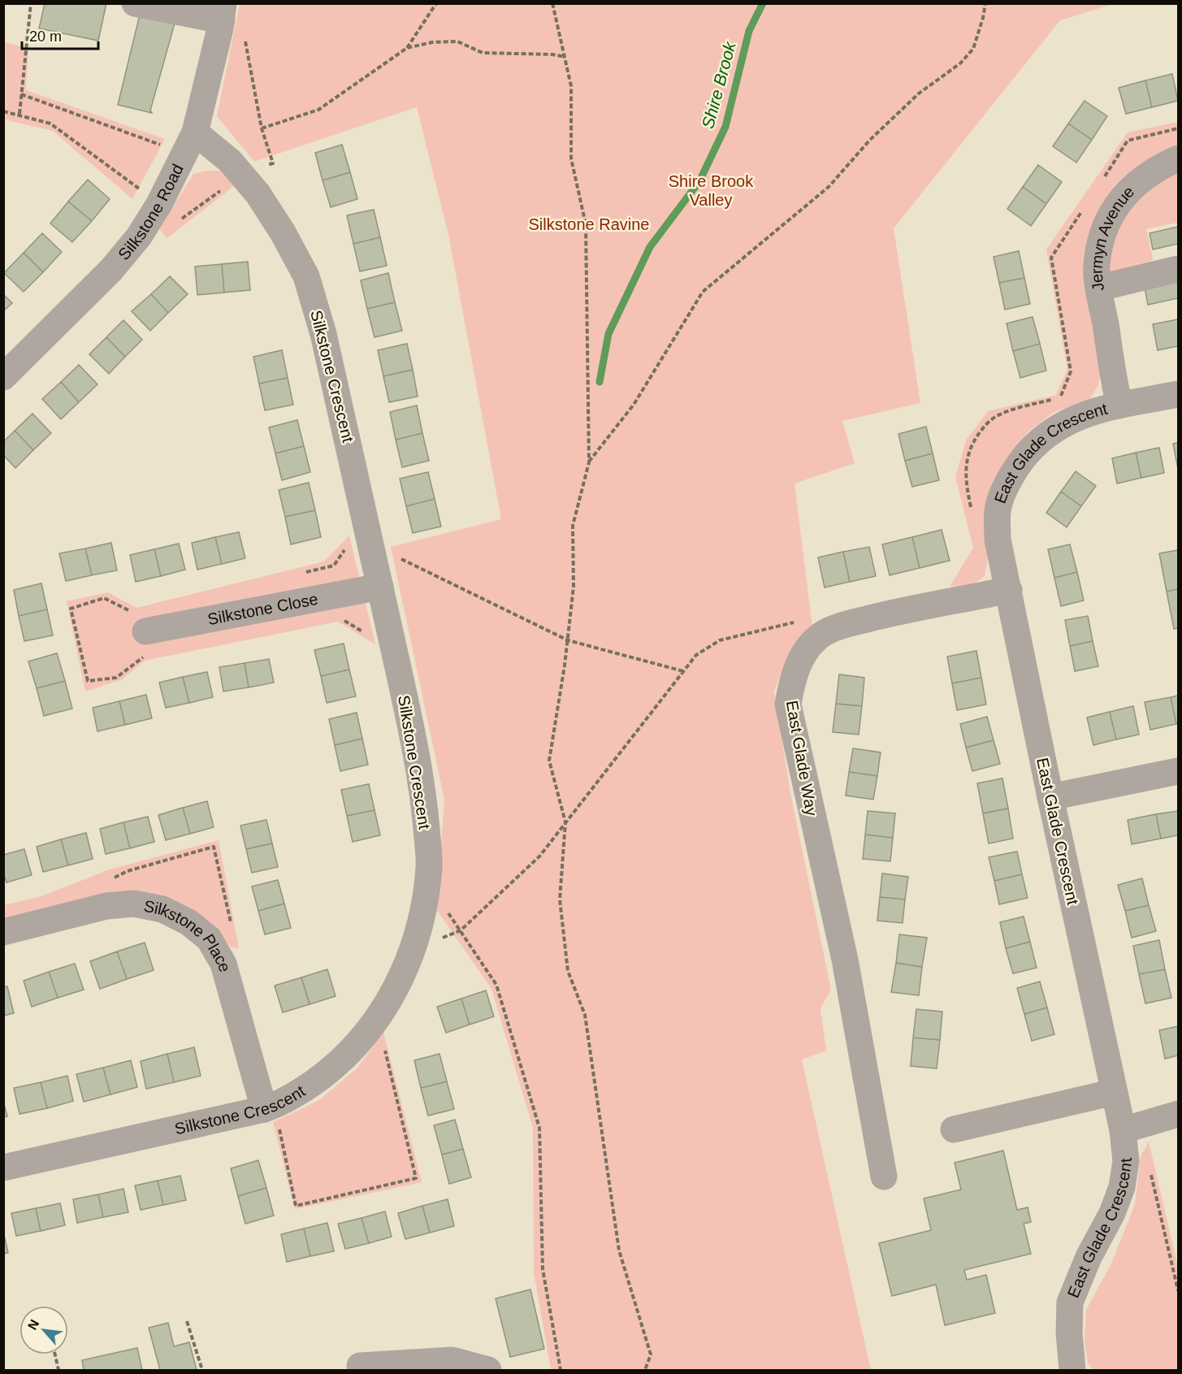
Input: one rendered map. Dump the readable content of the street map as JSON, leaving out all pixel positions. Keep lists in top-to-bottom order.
{
  "streets": {
    "street": [
      "Silkstone Road",
      "Jermyn Avenue",
      "Silkstone Crescent",
      "East Glade Crescent",
      "Silkstone Close",
      "East Glade Way",
      "Silkstone Place"
    ]
  },
  "crossings": [
    ["Silkstone Road", "Silkstone Crescent"],
    ["Jermyn Avenue", "East Glade Crescent"],
    ["Silkstone Crescent", "Silkstone Close"],
    ["Silkstone Crescent", "Silkstone Place"],
    ["East Glade Crescent", "East Glade Way"]
  ],
  "water": ["Shire Brook"],
  "parks": ["Shire Brook Valley", "Silkstone Ravine"],
  "scale_bar": "20 m",
  "north": "top left"
}
